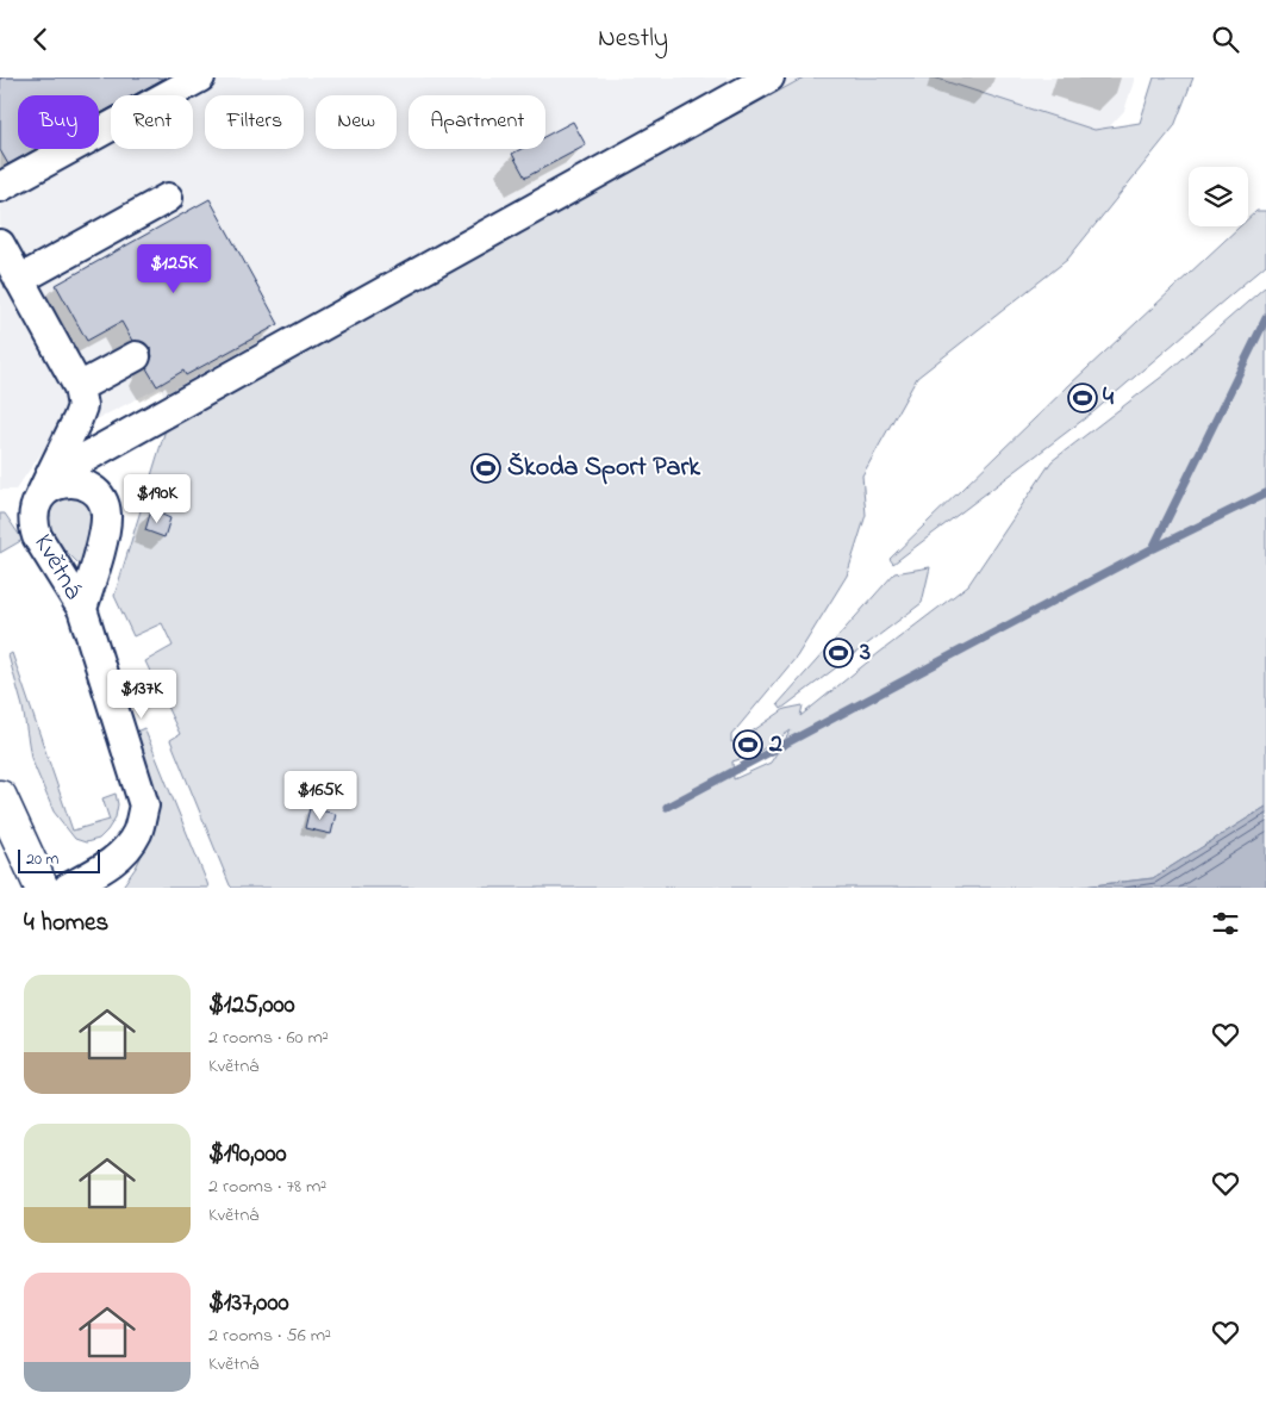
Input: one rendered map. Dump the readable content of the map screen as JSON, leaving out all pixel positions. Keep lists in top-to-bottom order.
{
  "streets": {
    "street": ["Květná"]
  },
  "places": {
    "sports": [
      "4",
      "Škoda Sport Park",
      "3",
      "2"
    ]
  },
  "scale_bar": "20 m",
  "page": {
    "header": "Nestly",
    "chip": [
      "Buy",
      "Rent",
      "Filters",
      "New",
      "Apartment"
    ],
    "price": [
      "$125K",
      "$190K",
      "$137K",
      "$165K"
    ],
    "scale": "20 m",
    "heading": "4 homes",
    "list": [
      {
        "name": "$125,000",
        "note": "2 rooms · 60 m² · Květná"
      },
      {
        "name": "$190,000",
        "note": "2 rooms · 78 m² · Květná"
      },
      {
        "name": "$137,000",
        "note": "2 rooms · 56 m² · Květná"
      }
    ]
  }
}
